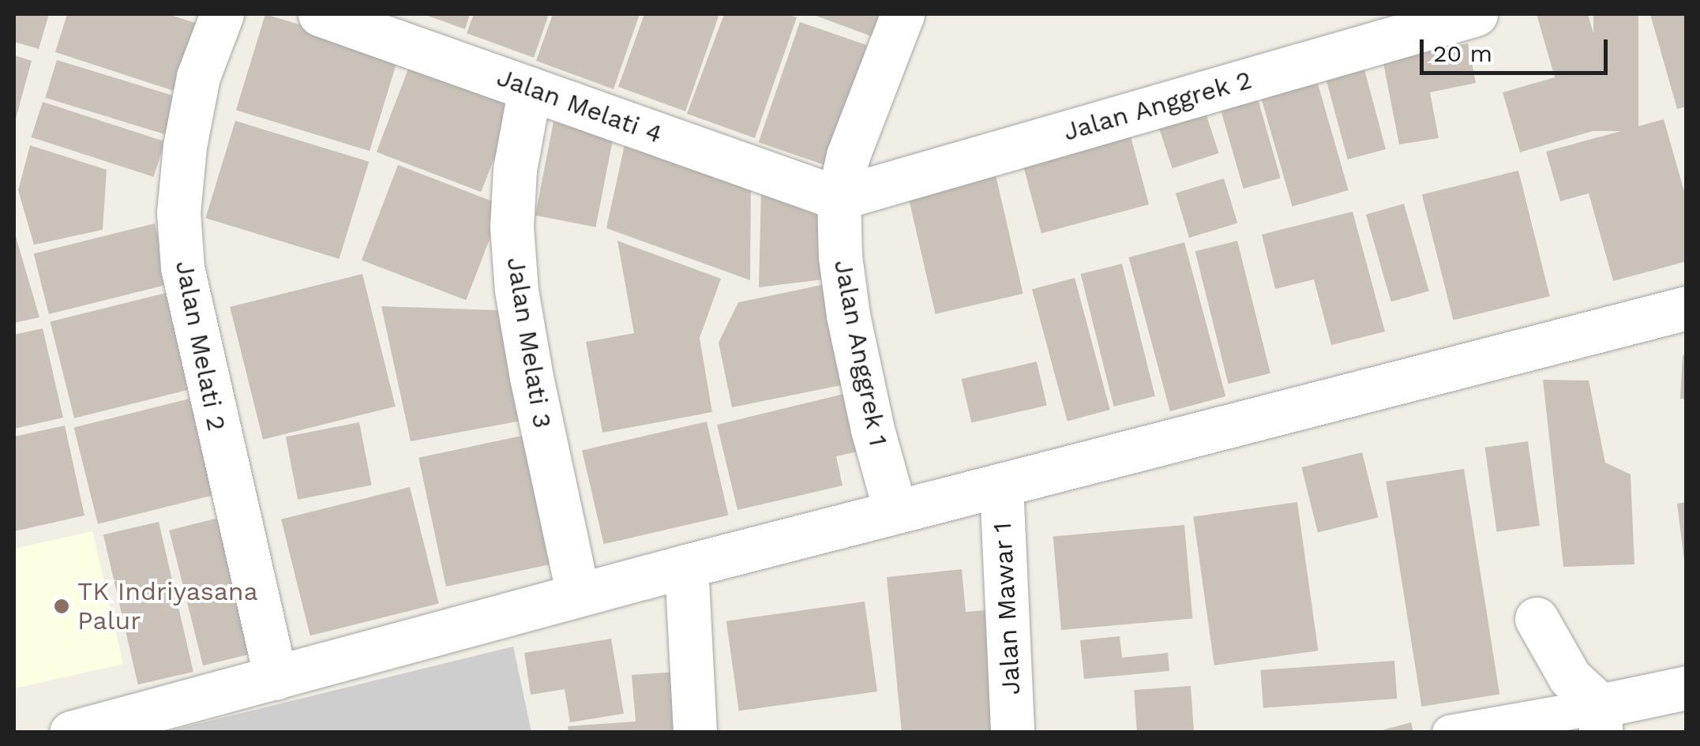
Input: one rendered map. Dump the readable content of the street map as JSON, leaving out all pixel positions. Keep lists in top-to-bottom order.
{
  "streets": {
    "street": [
      "Jalan Melati 4",
      "Jalan Anggrek 2",
      "Jalan Melati 3",
      "Jalan Melati 2",
      "Jalan Anggrek 1",
      "Jalan Mawar 1"
    ]
  },
  "crossings": [
    ["Jalan Melati 4", "Jalan Anggrek 2"],
    ["Jalan Melati 4", "Jalan Melati 3"],
    ["Jalan Melati 4", "Jalan Anggrek 1"],
    ["Jalan Anggrek 2", "Jalan Anggrek 1"]
  ],
  "places": ["TK Indriyasana Palur"],
  "scale_bar": "20 m"
}
